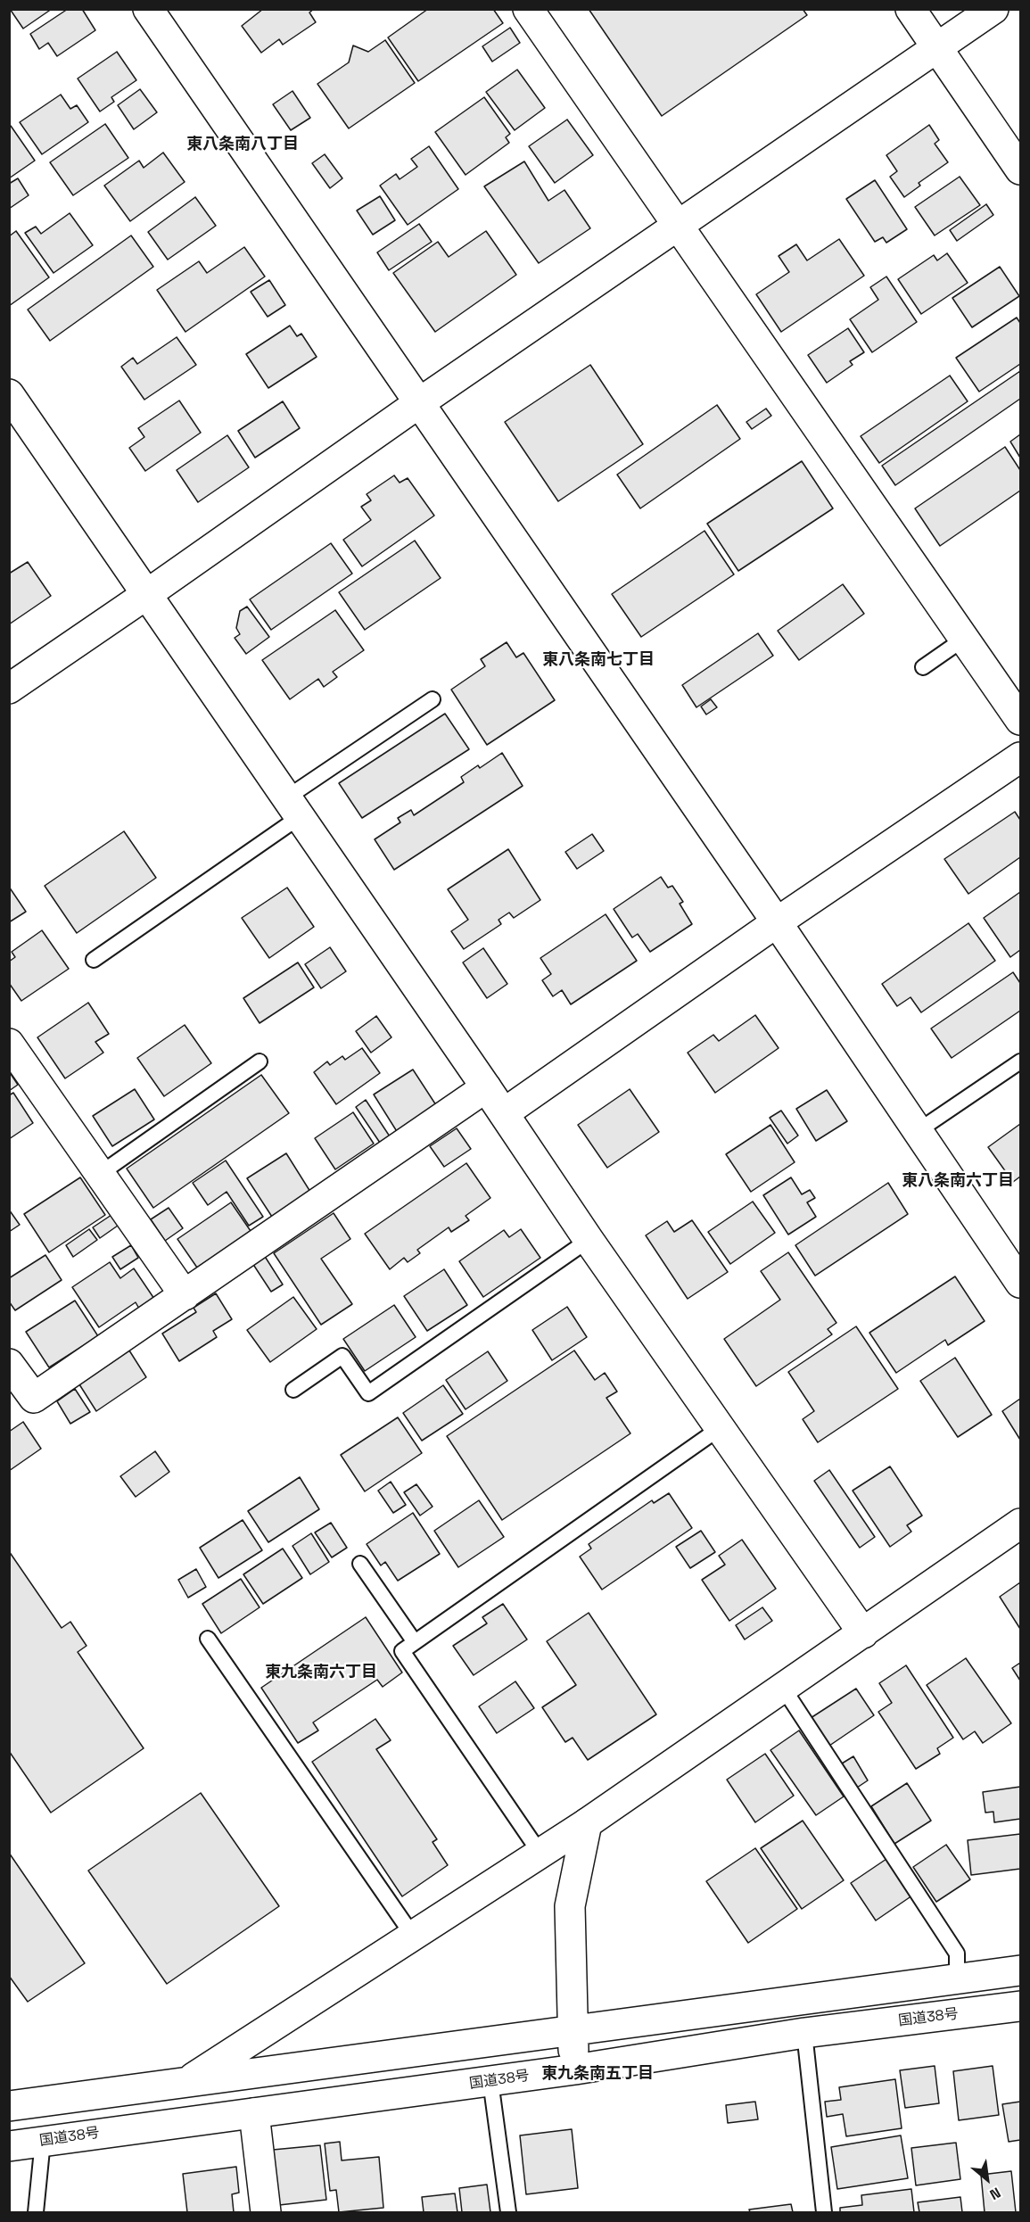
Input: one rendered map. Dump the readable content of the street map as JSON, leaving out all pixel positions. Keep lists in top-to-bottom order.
{
  "streets": {
    "main road": ["国道38号"]
  },
  "districts": [
    "東八条南八丁目",
    "東八条南七丁目",
    "東八条南六丁目",
    "東九条南六丁目",
    "東九条南五丁目"
  ],
  "north": "bottom right"
}
